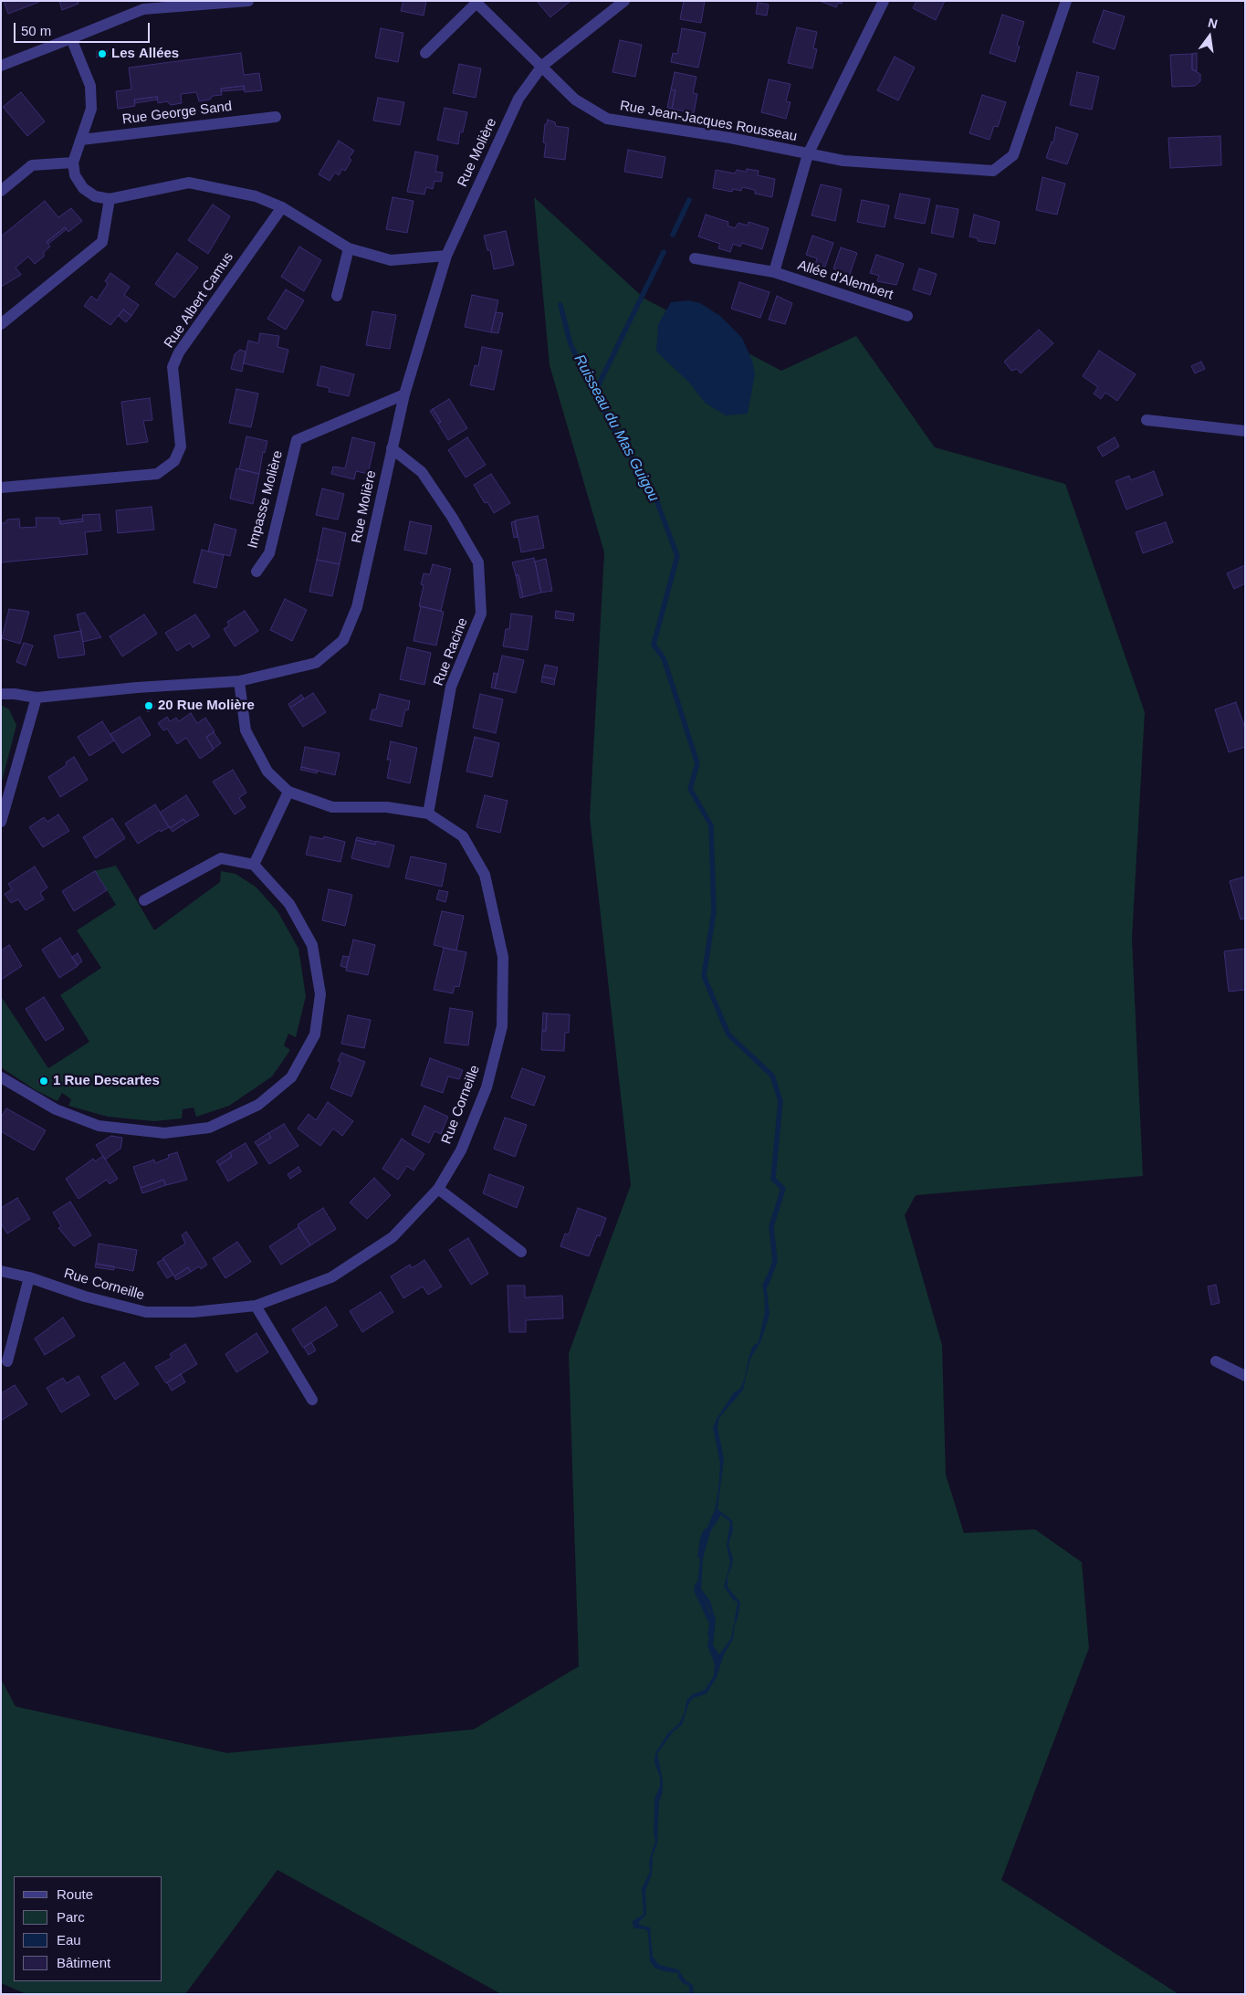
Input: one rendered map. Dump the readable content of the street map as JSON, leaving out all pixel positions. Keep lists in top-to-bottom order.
{
  "streets": {
    "street": [
      "Rue George Sand",
      "Rue Jean-Jacques Rousseau",
      "Rue Molière",
      "Allée d'Alembert",
      "Rue Albert Camus",
      "Impasse Molière",
      "Rue Racine",
      "Rue Corneille"
    ]
  },
  "crossings": [
    ["Rue Jean-Jacques Rousseau", "Rue Molière"],
    ["Rue Molière", "Impasse Molière"],
    ["Rue Molière", "Rue Racine"],
    ["Rue Molière", "Rue Corneille"],
    ["Rue Racine", "Rue Corneille"]
  ],
  "water": ["Ruisseau du Mas Guigou"],
  "places": ["Les Allées", "20 Rue Molière", "1 Rue Descartes"],
  "legend": [
    "Route",
    "Parc",
    "Eau",
    "Bâtiment"
  ],
  "scale_bar": "50 m",
  "north": "top"
}
